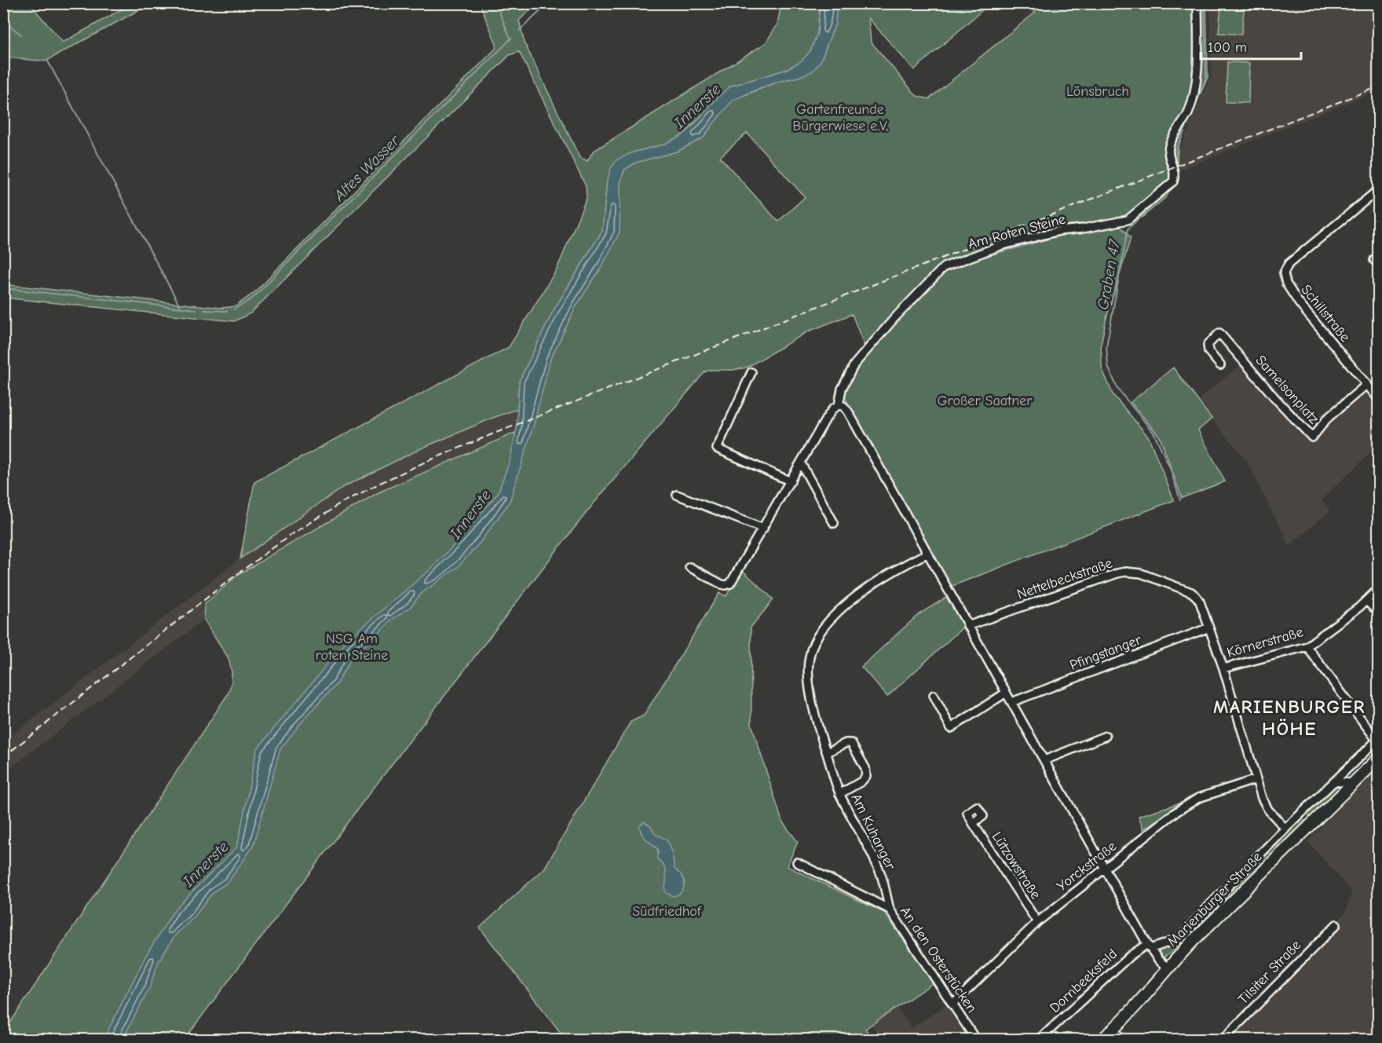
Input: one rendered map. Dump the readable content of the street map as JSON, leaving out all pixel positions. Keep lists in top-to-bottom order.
{
  "streets": {
    "main road": ["Marienburger Straße"],
    "street": [
      "Am Roten Steine",
      "Schillstraße",
      "Samelsonplatz",
      "Nettelbeckstraße",
      "Körnerstraße",
      "Pfingstanger",
      "Am Kuhanger",
      "Lützowstraße",
      "Yorckstraße",
      "An den Osterstücken",
      "Tilsiter Straße",
      "Dornbeeksfeld"
    ]
  },
  "crossings": [
    ["Schillstraße", "Samelsonplatz"],
    ["Nettelbeckstraße", "Pfingstanger"],
    ["Am Kuhanger", "An den Osterstücken"],
    ["Lützowstraße", "Yorckstraße"],
    ["Yorckstraße", "An den Osterstücken"],
    ["Marienburger Straße", "Dornbeeksfeld"]
  ],
  "districts": ["MARIENBURGER HÖHE"],
  "water": ["Innerste", "Altes Wasser", "Graben 47"],
  "parks": [
    "Lönsbruch",
    "Gartenfreunde Bürgerwiese e.V.",
    "Großer Saatner",
    "NSG Am roten Steine",
    "Südfriedhof"
  ],
  "scale_bar": "100 m"
}
